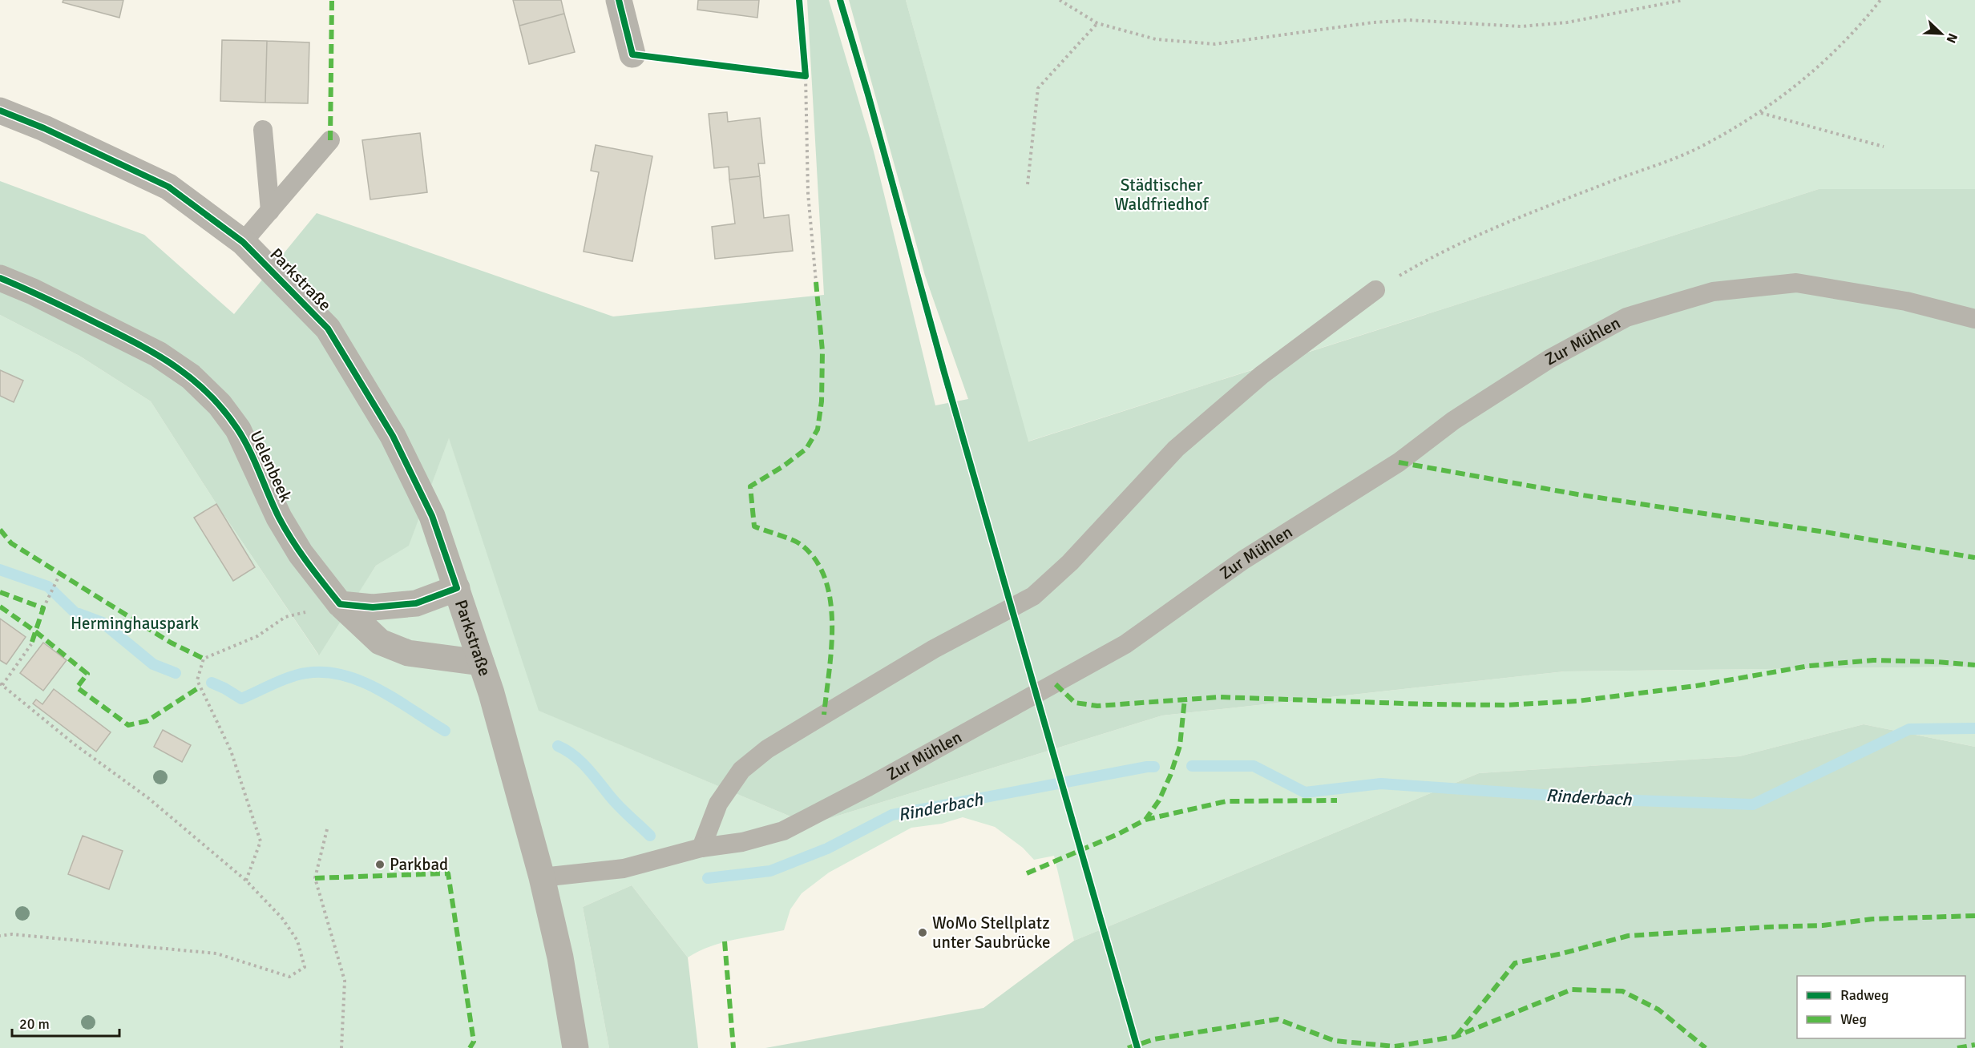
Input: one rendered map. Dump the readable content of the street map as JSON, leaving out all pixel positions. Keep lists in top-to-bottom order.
{
  "streets": {
    "street": ["Parkstraße", "Uelenbeek"],
    "lane": ["Zur Mühlen"]
  },
  "crossings": [
    ["Parkstraße", "Zur Mühlen"],
    ["Parkstraße", "Uelenbeek"]
  ],
  "water": ["Rinderbach"],
  "parks": ["Städtischer Waldfriedhof", "Herminghauspark"],
  "places": ["Parkbad", "WoMo Stellplatz unter Saubrücke"],
  "legend": ["Radweg", "Weg"],
  "scale_bar": "20 m",
  "north": "bottom right"
}
